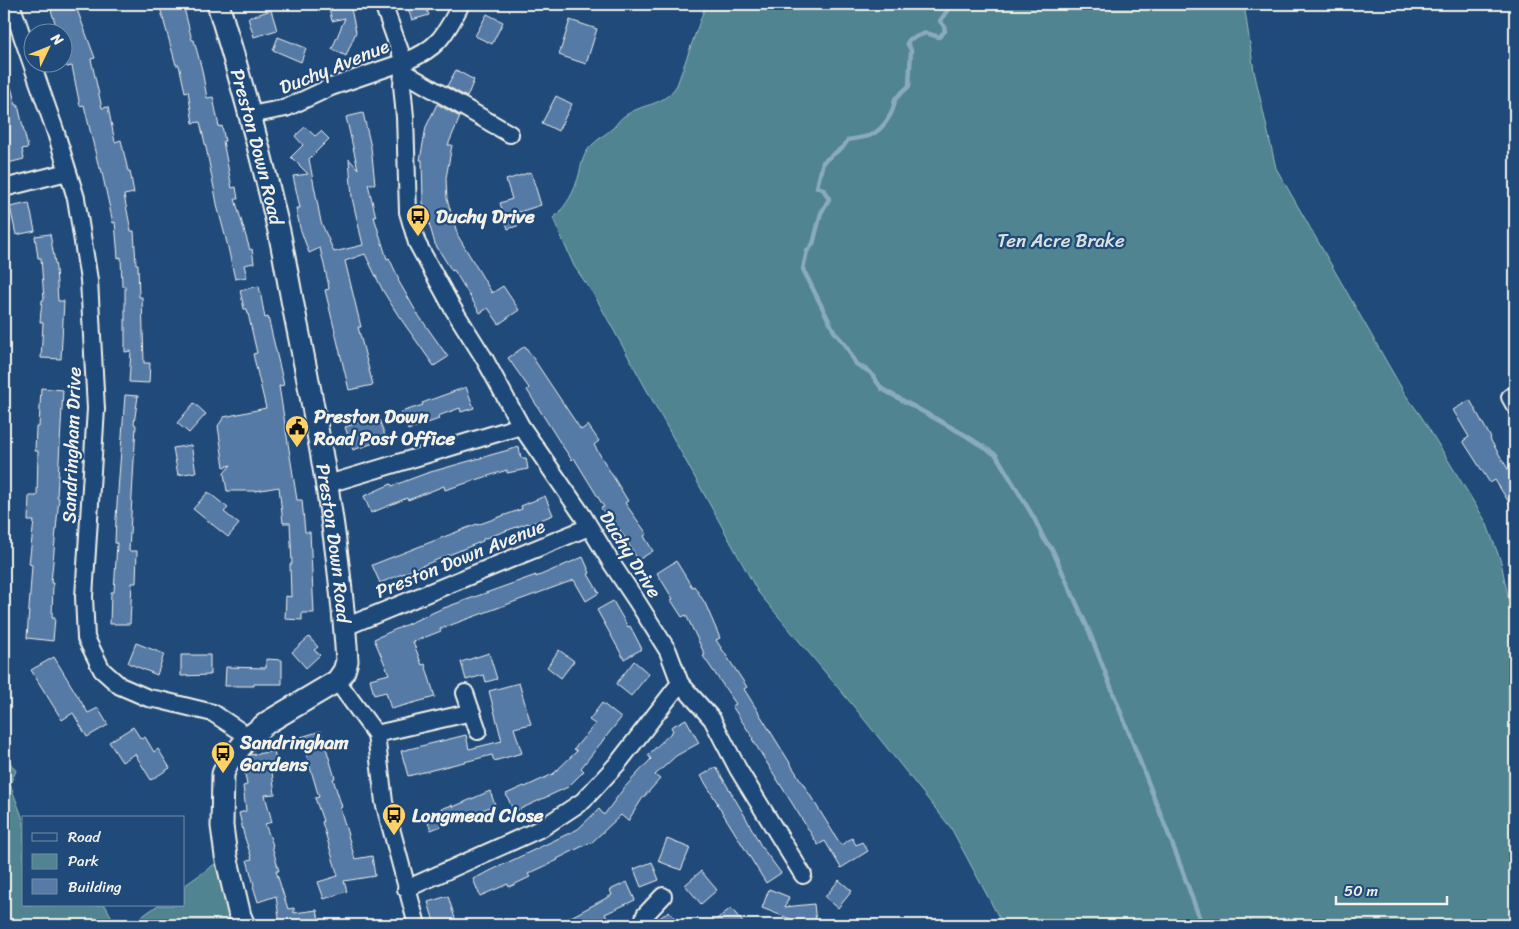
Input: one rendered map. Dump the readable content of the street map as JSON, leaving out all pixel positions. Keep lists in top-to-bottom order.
{
  "streets": {
    "street": [
      "Duchy Avenue",
      "Preston Down Road",
      "Sandringham Drive",
      "Duchy Drive",
      "Preston Down Avenue"
    ]
  },
  "crossings": [
    ["Duchy Avenue", "Preston Down Road"],
    ["Duchy Avenue", "Duchy Drive"],
    ["Preston Down Road", "Preston Down Avenue"],
    ["Duchy Drive", "Preston Down Avenue"]
  ],
  "parks": ["Ten Acre Brake"],
  "places": {
    "bus stop": ["Duchy Drive", "Sandringham Gardens", "Longmead Close"],
    "public building": ["Preston Down Road Post Office"]
  },
  "legend": ["Road", "Park", "Building"],
  "scale_bar": "50 m",
  "north": "top right"
}
